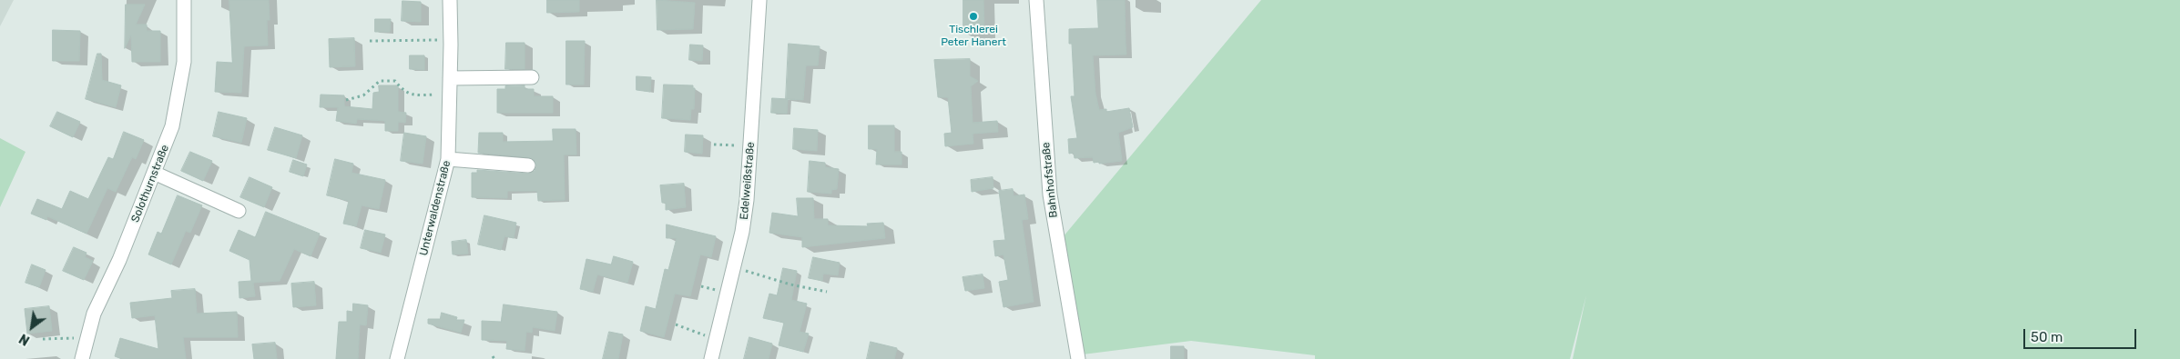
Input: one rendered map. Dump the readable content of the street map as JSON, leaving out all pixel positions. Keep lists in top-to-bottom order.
{
  "streets": {
    "street": [
      "Bahnhofstraße",
      "Edelweißstraße",
      "Solothurnstraße",
      "Unterwaldenstraße"
    ]
  },
  "places": ["Tischlerei Peter Hanert"],
  "scale_bar": "50 m",
  "north": "bottom left"
}
